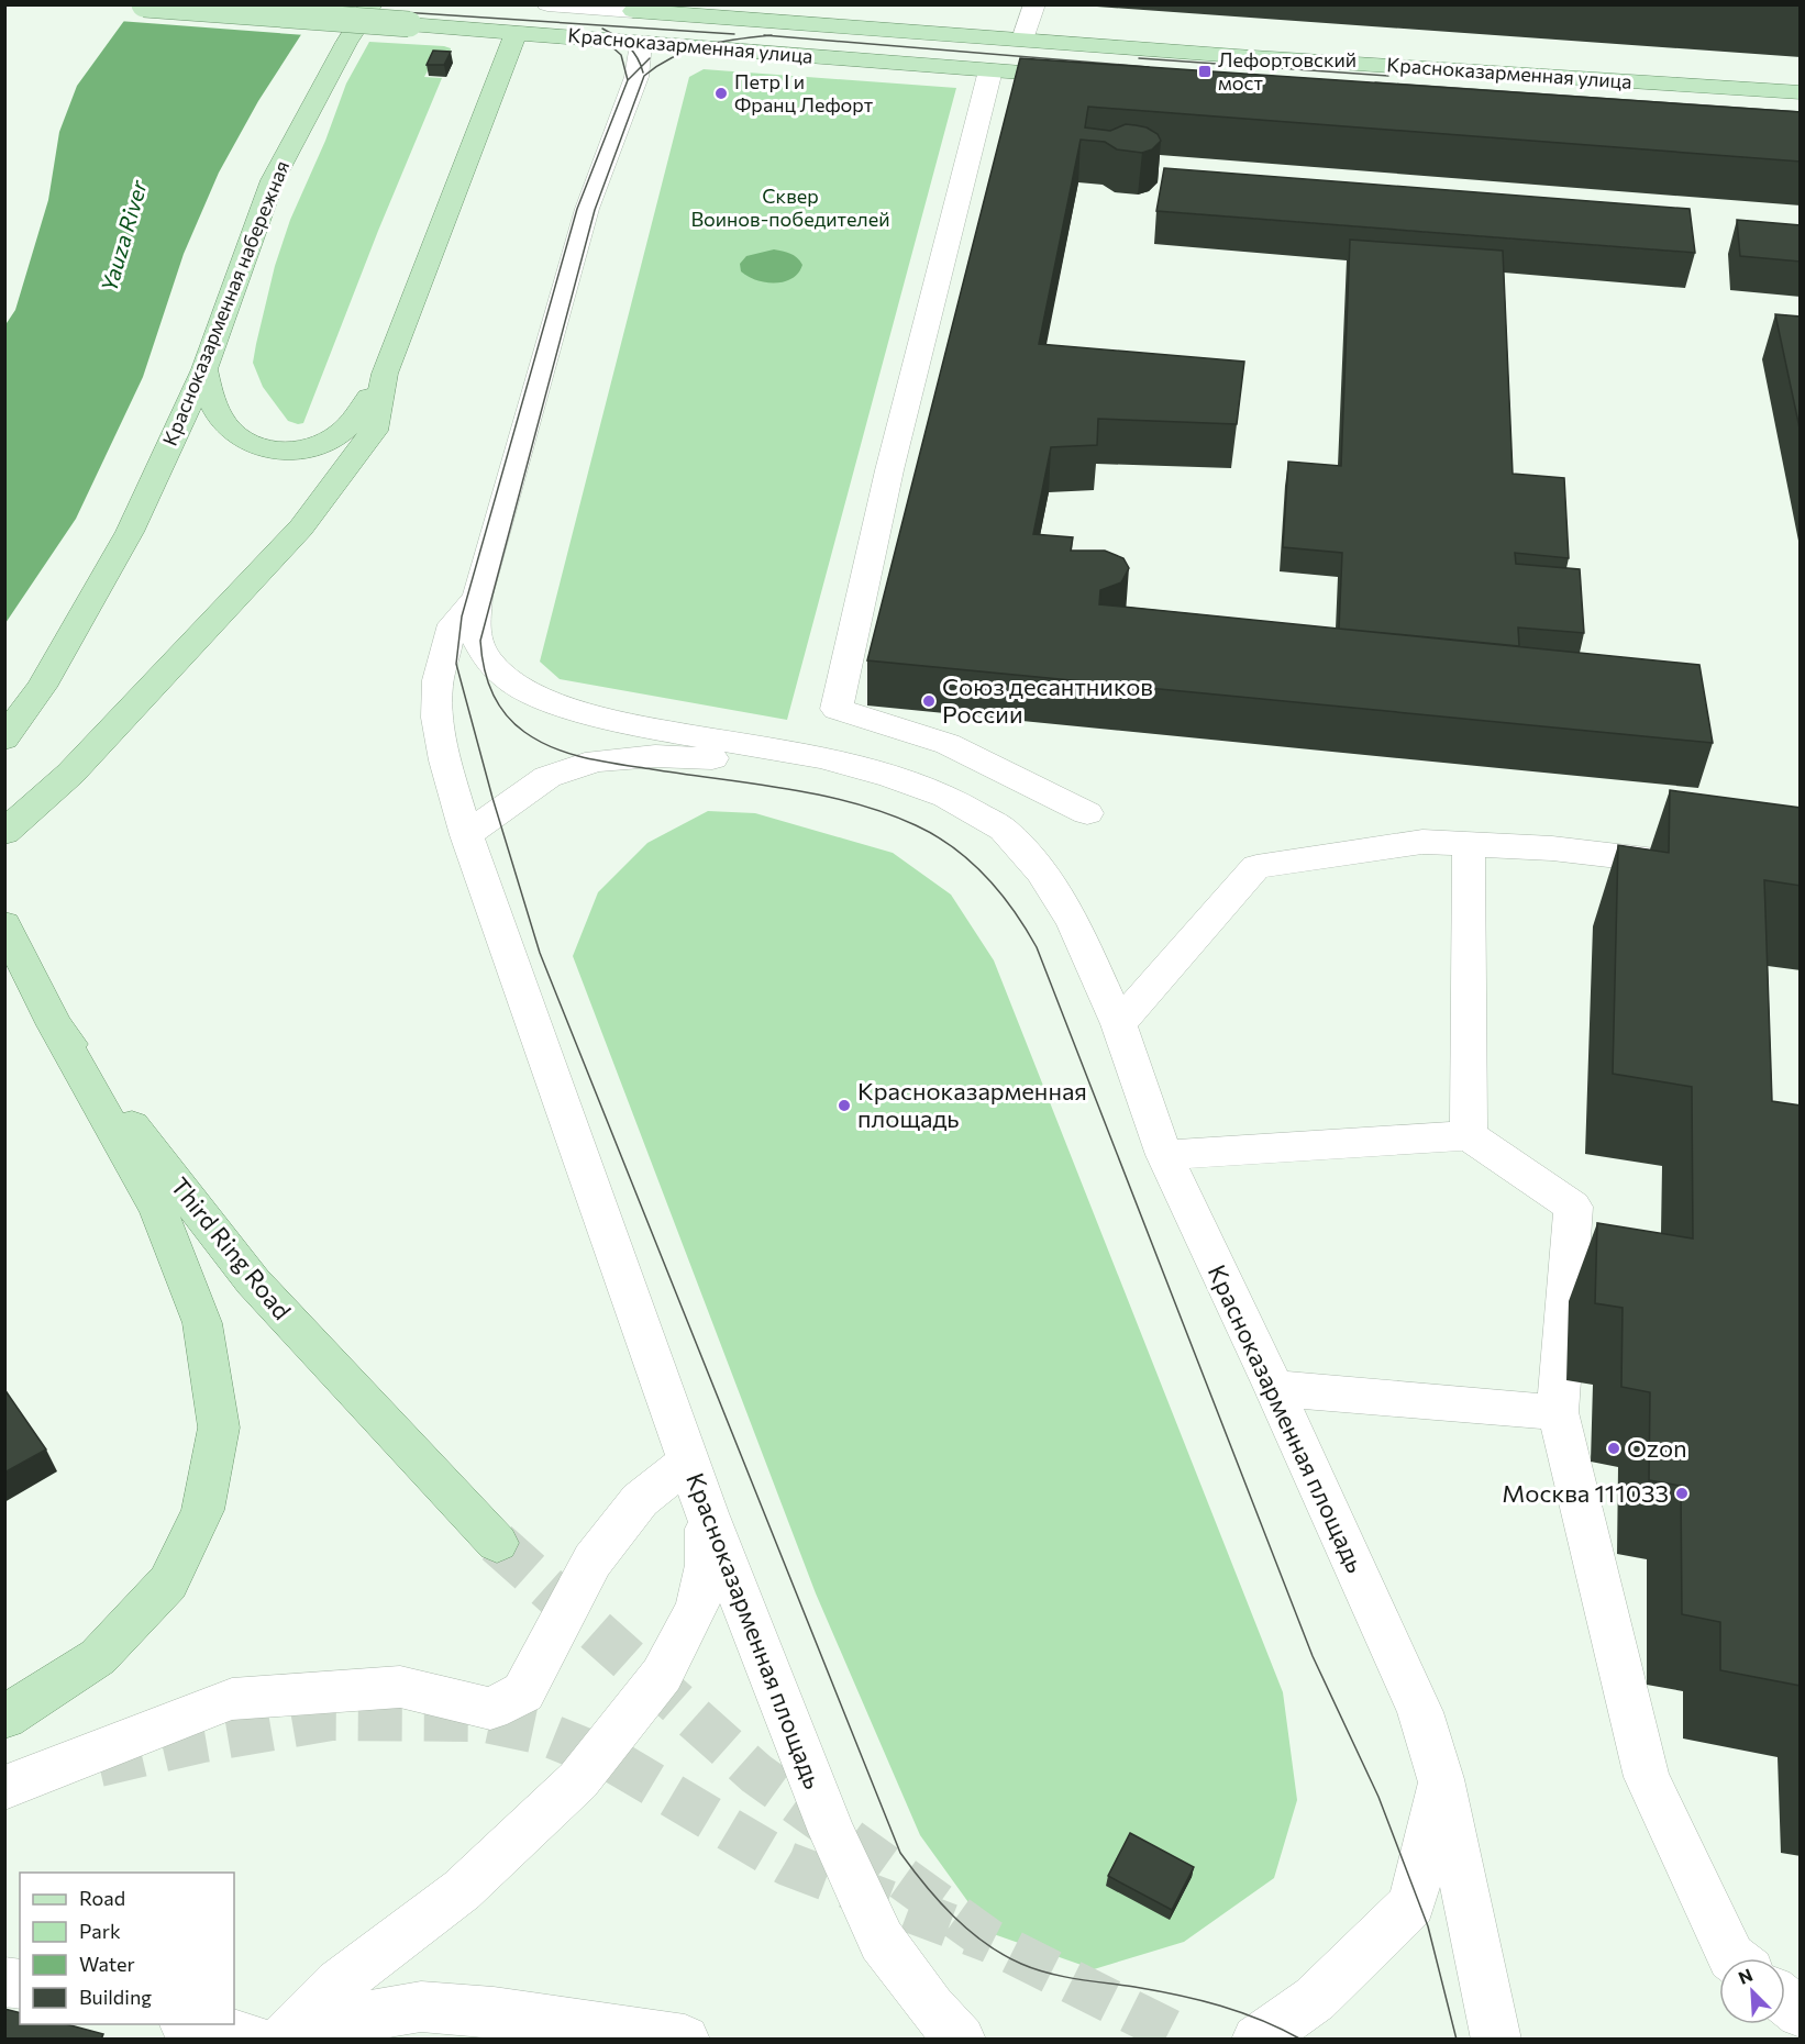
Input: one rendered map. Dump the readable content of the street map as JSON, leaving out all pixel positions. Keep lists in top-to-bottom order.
{
  "streets": {
    "main road": ["Красноказарменная улица", "Красноказарменная набережная", "Third Ring Road"],
    "street": ["Красноказарменная площадь"]
  },
  "water": ["Yauza River"],
  "parks": ["Сквер Воинов-победителей"],
  "places": {
    "transit": ["Лефортовский мост"],
    "other": [
      "Петр I и Франц Лефорт",
      "Союз десантников России",
      "Красноказарменная площадь",
      "Ozon",
      "Москва 111033"
    ]
  },
  "legend": [
    "Road",
    "Park",
    "Water",
    "Building"
  ],
  "north": "top left"
}
